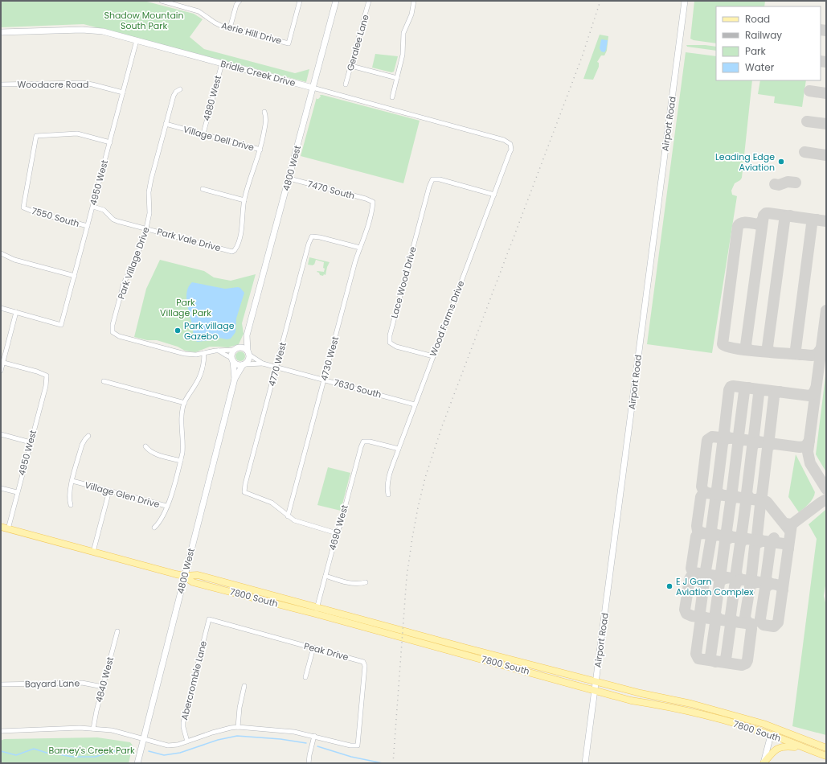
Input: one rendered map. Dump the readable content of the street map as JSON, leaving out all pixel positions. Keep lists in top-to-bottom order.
{
  "streets": {
    "main road": ["7800 South"],
    "street": [
      "Aerie Hill Drive",
      "Geralee Lane",
      "Bridle Creek Drive",
      "Woodacre Road",
      "4880 West",
      "Airport Road",
      "Village Dell Drive",
      "4800 West",
      "4950 West",
      "7470 South",
      "7550 South",
      "Park Vale Drive",
      "Park Village Drive",
      "Lace Wood Drive",
      "Wood Farms Drive",
      "4730 West",
      "4770 West",
      "7630 South",
      "Village Glen Drive",
      "4690 West",
      "Peak Drive",
      "4840 West",
      "Abercrombie Lane",
      "Bayard Lane"
    ]
  },
  "crossings": [
    ["Bridle Creek Drive", "4880 West"],
    ["Bridle Creek Drive", "4800 West"],
    ["Bridle Creek Drive", "4950 West"],
    ["Bridle Creek Drive", "Wood Farms Drive"],
    ["Woodacre Road", "4950 West"],
    ["4880 West", "Village Dell Drive"],
    ["Airport Road", "7800 South"],
    ["Village Dell Drive", "Park Vale Drive"],
    ["Village Dell Drive", "Park Village Drive"],
    ["4800 West", "7470 South"],
    ["4800 West", "Park Village Drive"],
    ["4800 West", "7630 South"],
    ["4800 West", "7800 South"],
    ["4950 West", "7550 South"],
    ["4950 West", "Park Vale Drive"],
    ["4950 West", "7800 South"],
    ["7470 South", "4730 West"],
    ["Park Vale Drive", "Park Village Drive"],
    ["Park Village Drive", "7630 South"],
    ["Park Village Drive", "Village Glen Drive"],
    ["Lace Wood Drive", "Wood Farms Drive"],
    ["Wood Farms Drive", "7630 South"],
    ["Wood Farms Drive", "4690 West"],
    ["4730 West", "4770 West"],
    ["4730 West", "7630 South"],
    ["4770 West", "7630 South"],
    ["4690 West", "7800 South"],
    ["Peak Drive", "Abercrombie Lane"],
    ["4840 West", "Bayard Lane"]
  ],
  "parks": ["Shadow Mountain South Park", "Park Village Park", "Barney's Creek Park"],
  "places": ["Leading Edge Aviation", "Park village Gazebo", "E J Garn Aviation Complex"],
  "legend": [
    "Road",
    "Railway",
    "Park",
    "Water"
  ]
}
